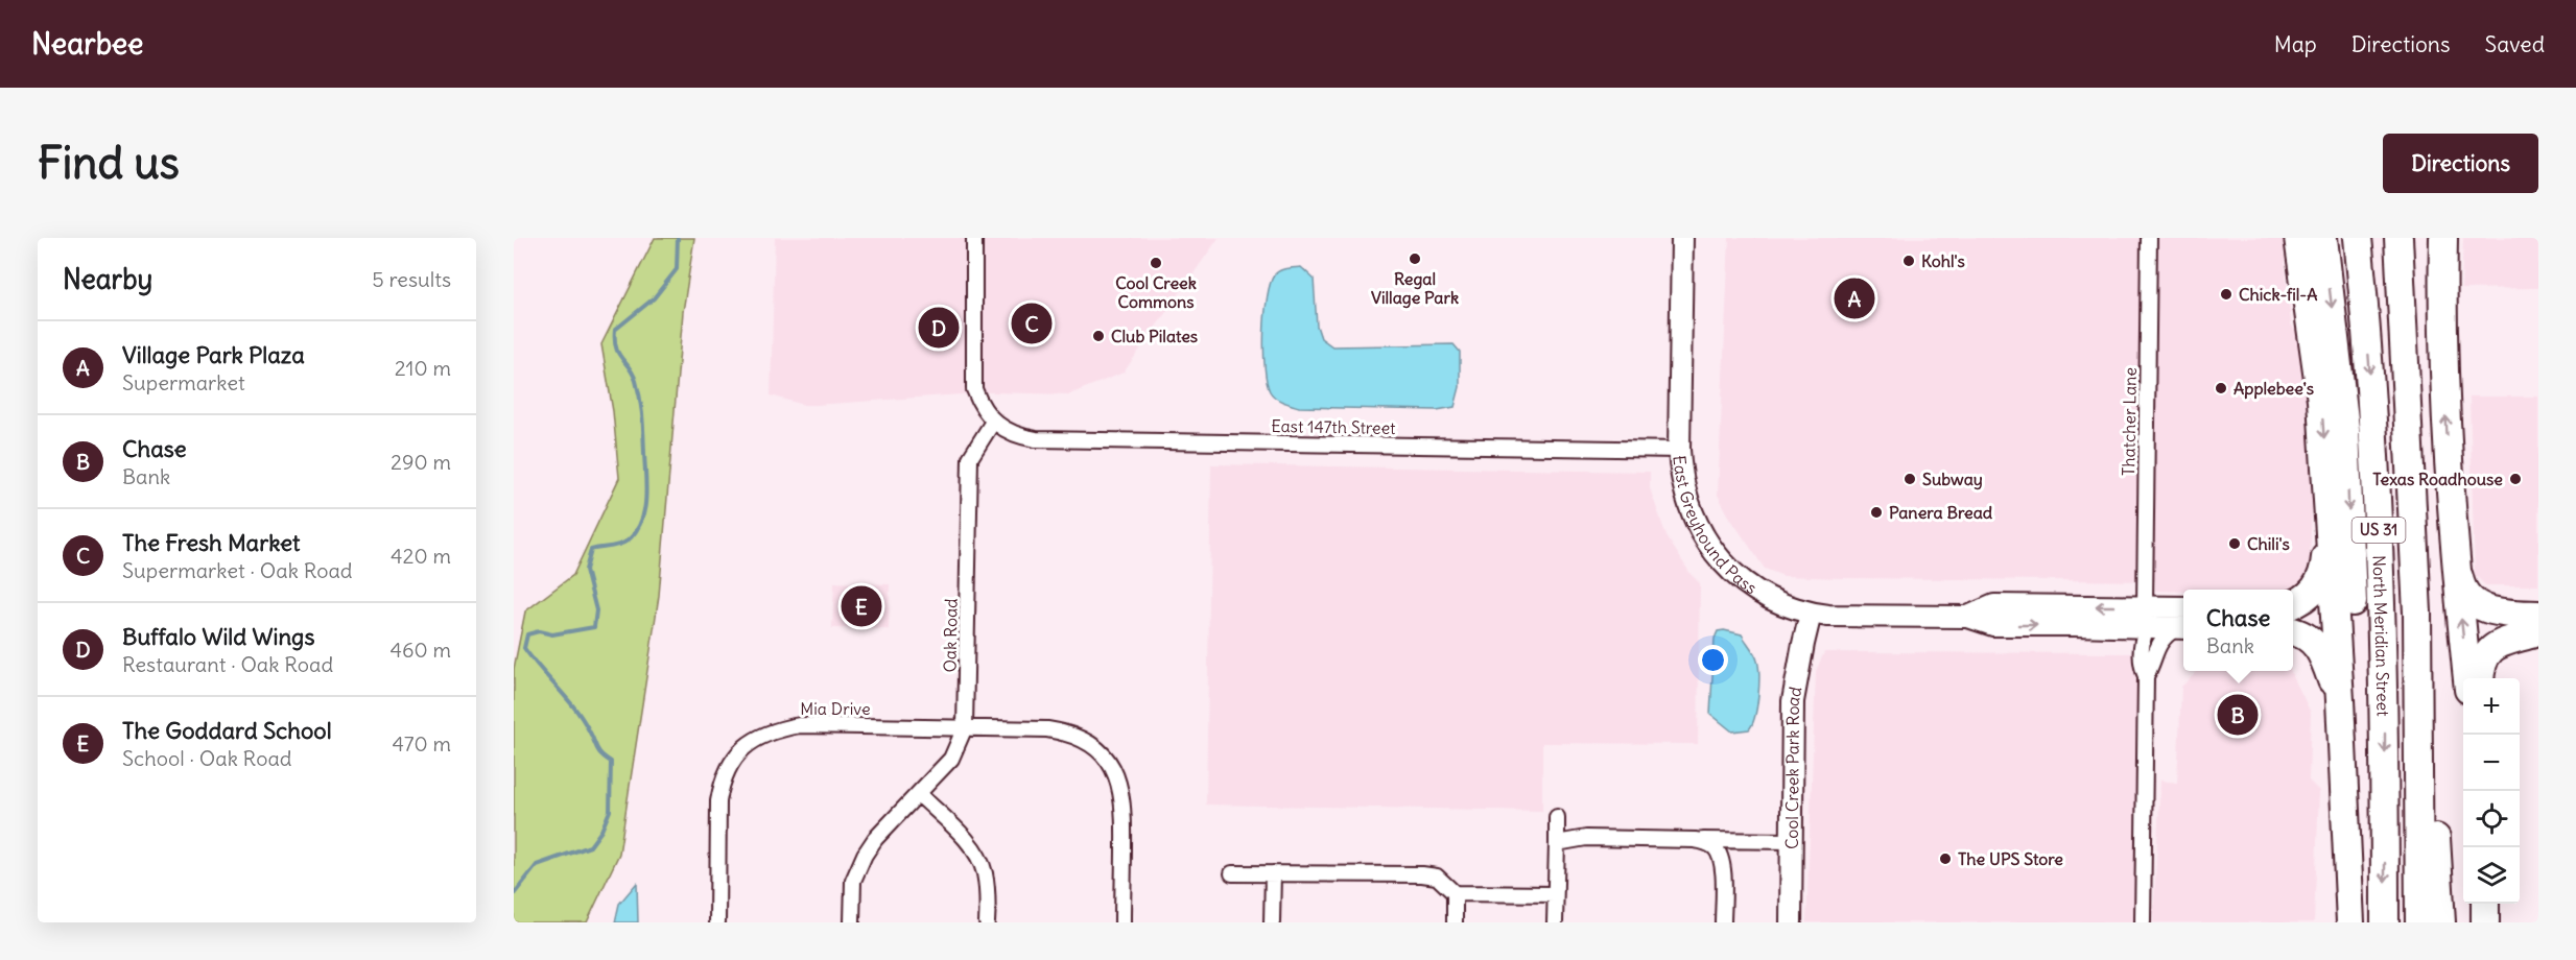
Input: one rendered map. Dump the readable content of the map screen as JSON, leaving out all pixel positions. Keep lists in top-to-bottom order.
{
  "streets": {
    "highway": ["US 31", "North Meridian Street"],
    "street": [
      "Thatcher Lane",
      "East 147th Street",
      "East Greyhound Pass",
      "Oak Road",
      "Mia Drive",
      "Cool Creek Park Road"
    ]
  },
  "crossings": [
    ["Thatcher Lane", "East Greyhound Pass"],
    ["East 147th Street", "East Greyhound Pass"],
    ["East 147th Street", "Oak Road"],
    ["East Greyhound Pass", "Cool Creek Park Road"],
    ["Oak Road", "Mia Drive"]
  ],
  "places": [
    "Regal Village Park",
    "Kohl's",
    "Cool Creek Commons",
    "Chick-fil-A",
    "Club Pilates",
    "Applebee's",
    "Subway",
    "Texas Roadhouse",
    "Panera Bread",
    "Chili's",
    "The UPS Store"
  ],
  "page": {
    "header": "Nearbee",
    "nav": ["Map", "Directions", "Saved"],
    "buttons": "Directions",
    "title": "Find us",
    "heading": ["Nearby", "5 results"],
    "pins": [
      "A",
      "C",
      "D",
      "E",
      "B"
    ],
    "list": [
      {
        "mark": "A",
        "name": "Village Park Plaza",
        "note": "Supermarket",
        "value": "210 m"
      },
      {
        "mark": "B",
        "name": "Chase",
        "note": "Bank",
        "value": "290 m"
      },
      {
        "mark": "C",
        "name": "The Fresh Market",
        "note": "Supermarket · Oak Road",
        "value": "420 m"
      },
      {
        "mark": "D",
        "name": "Buffalo Wild Wings",
        "note": "Restaurant · Oak Road",
        "value": "460 m"
      },
      {
        "mark": "E",
        "name": "The Goddard School",
        "note": "School · Oak Road",
        "value": "470 m"
      }
    ],
    "popup": ["Chase", "Bank"],
    "map_buttons": ["+", "−"]
  }
}
